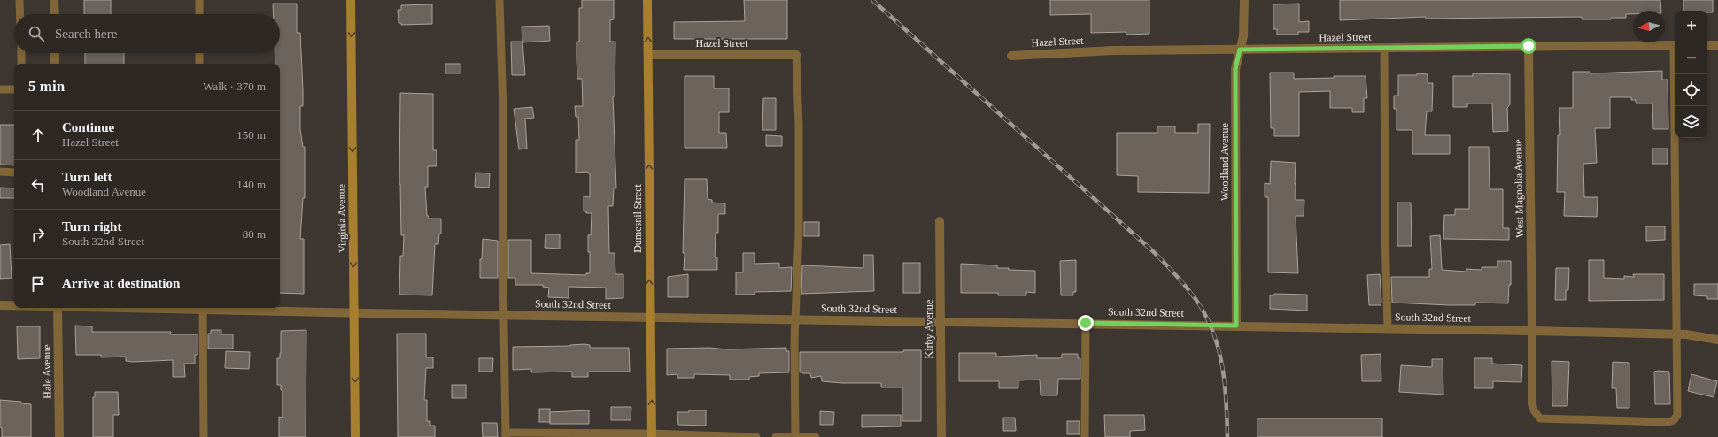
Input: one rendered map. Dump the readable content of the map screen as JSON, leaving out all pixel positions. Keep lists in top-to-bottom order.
{
  "streets": {
    "main road": ["Virginia Avenue", "Dumesnil Street"],
    "street": [
      "Hazel Street",
      "Woodland Avenue",
      "West Magnolia Avenue",
      "South 32nd Street",
      "Kirby Avenue",
      "Hale Avenue"
    ]
  },
  "crossings": [
    ["Hazel Street", "Woodland Avenue"],
    ["Hazel Street", "West Magnolia Avenue"],
    ["Hazel Street", "Dumesnil Street"],
    ["Woodland Avenue", "South 32nd Street"],
    ["West Magnolia Avenue", "South 32nd Street"],
    ["Virginia Avenue", "South 32nd Street"],
    ["Dumesnil Street", "South 32nd Street"],
    ["South 32nd Street", "Kirby Avenue"]
  ],
  "one_way": ["Virginia Avenue", "Dumesnil Street"],
  "north": "left",
  "page": {
    "map_buttons": ["+", "−"],
    "search": "Search here",
    "heading": ["5 min", "Walk · 370 m"],
    "list": [
      ["Continue", "Hazel Street", "150 m"],
      ["Turn left", "Woodland Avenue", "140 m"],
      ["Turn right", "South 32nd Street", "80 m"],
      "Arrive at destination"
    ]
  }
}
